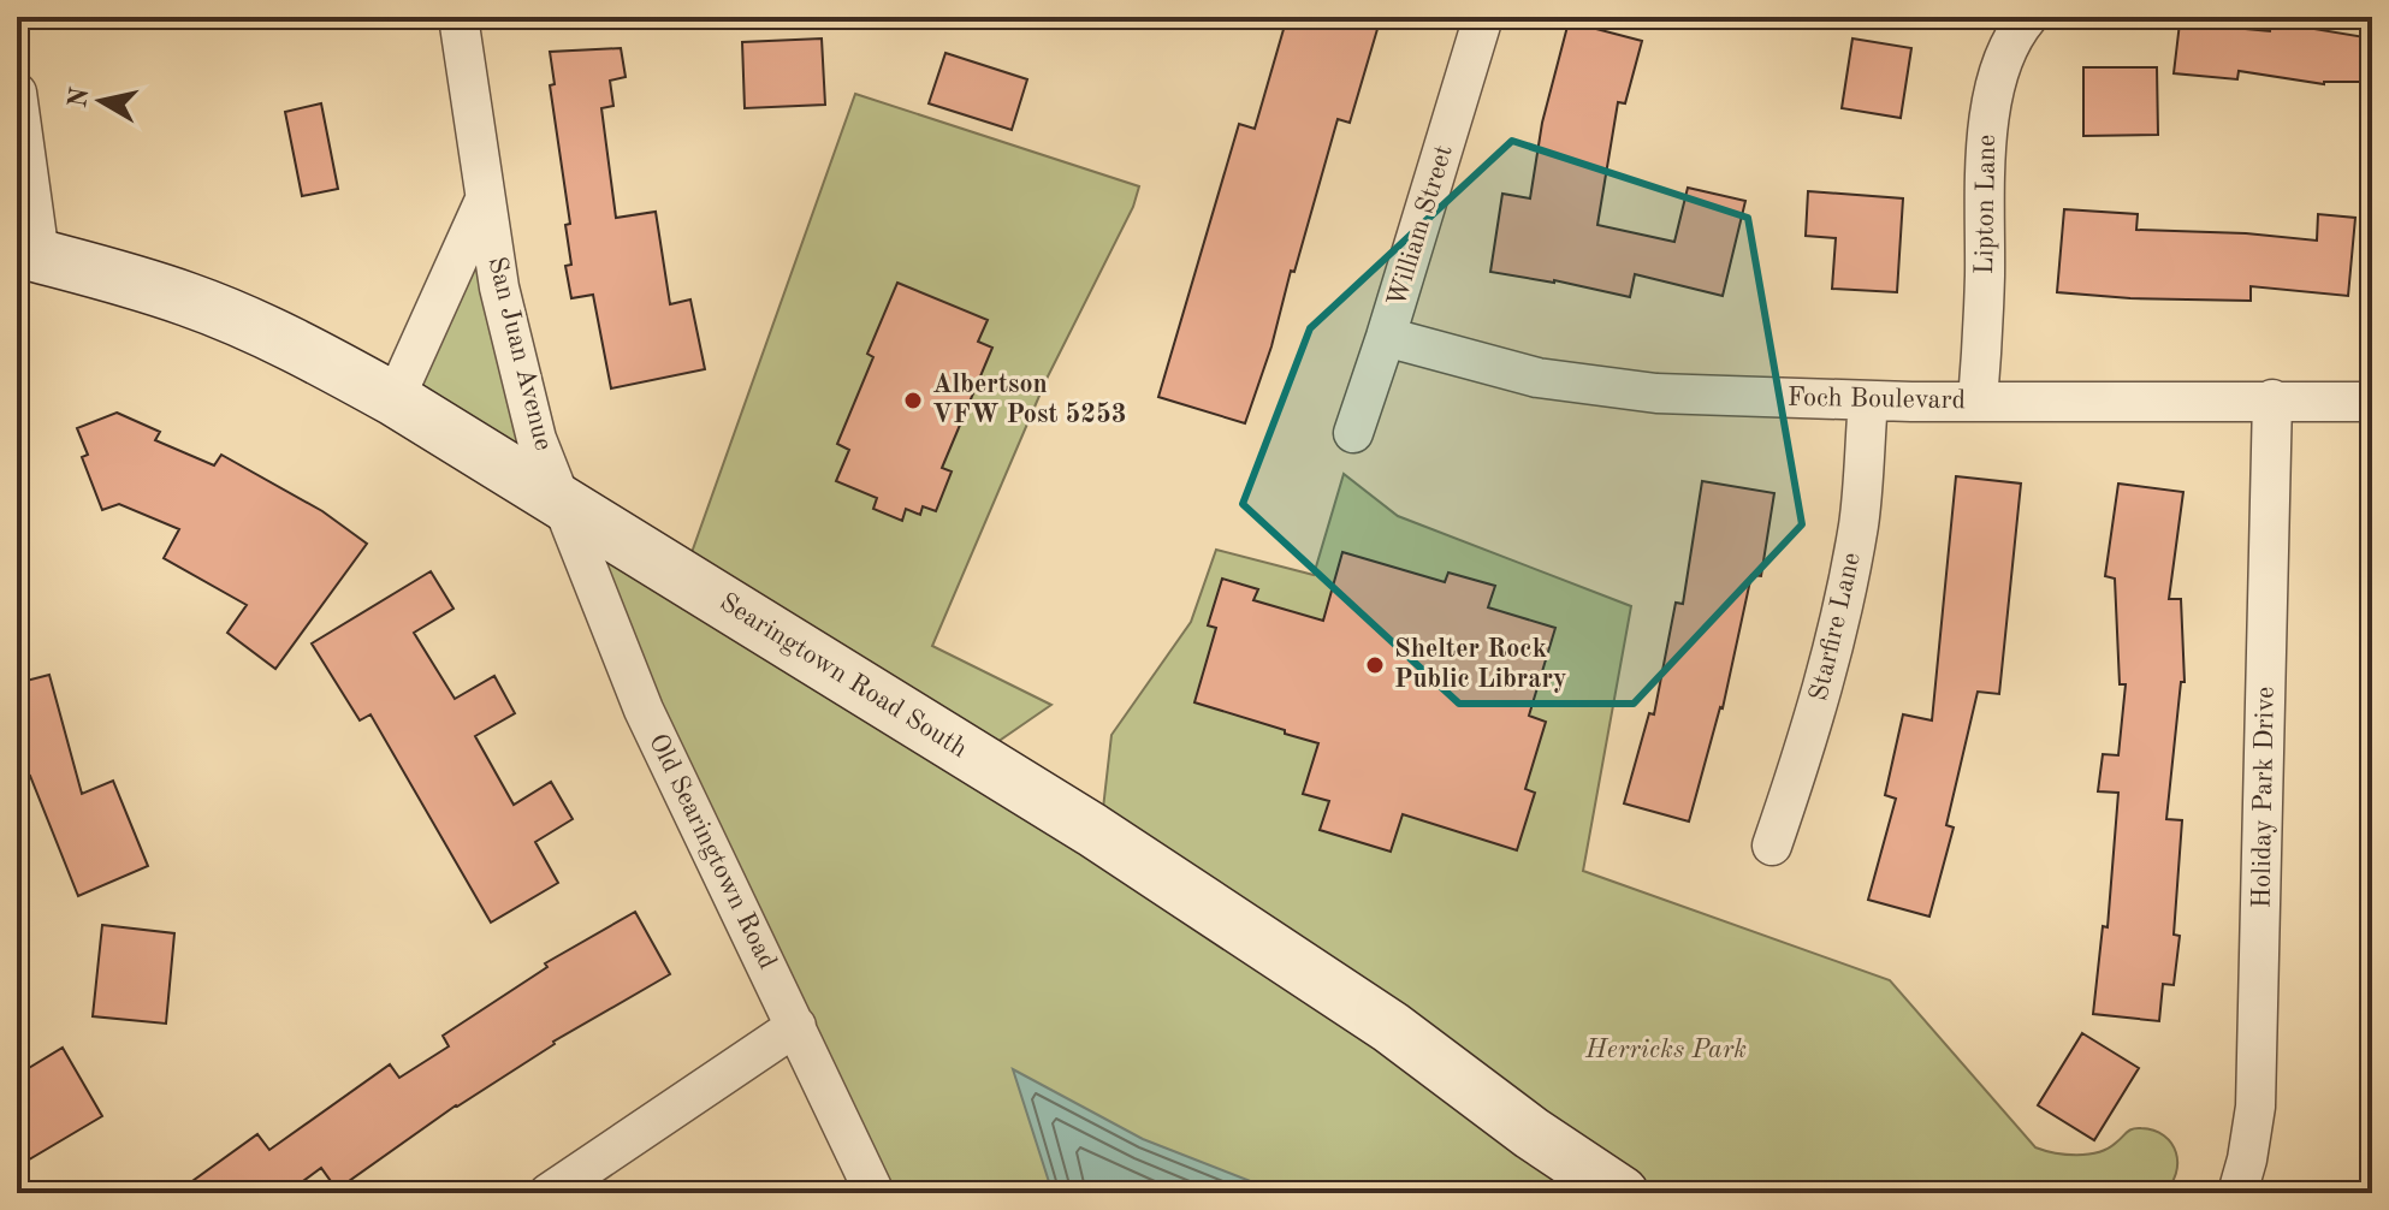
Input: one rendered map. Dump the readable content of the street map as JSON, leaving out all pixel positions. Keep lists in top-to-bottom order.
{
  "streets": {
    "main road": ["Searingtown Road South"],
    "street": [
      "Lipton Lane",
      "William Street",
      "San Juan Avenue",
      "Foch Boulevard",
      "Starfire Lane",
      "Holiday Park Drive",
      "Old Searingtown Road"
    ]
  },
  "crossings": [
    ["Lipton Lane", "Foch Boulevard"],
    ["William Street", "Foch Boulevard"],
    ["San Juan Avenue", "Searingtown Road South"],
    ["San Juan Avenue", "Old Searingtown Road"],
    ["Foch Boulevard", "Starfire Lane"],
    ["Foch Boulevard", "Holiday Park Drive"],
    ["Searingtown Road South", "Old Searingtown Road"]
  ],
  "parks": ["Herricks Park"],
  "places": ["Albertson VFW Post 5253", "Shelter Rock Public Library"],
  "north": "left"
}
